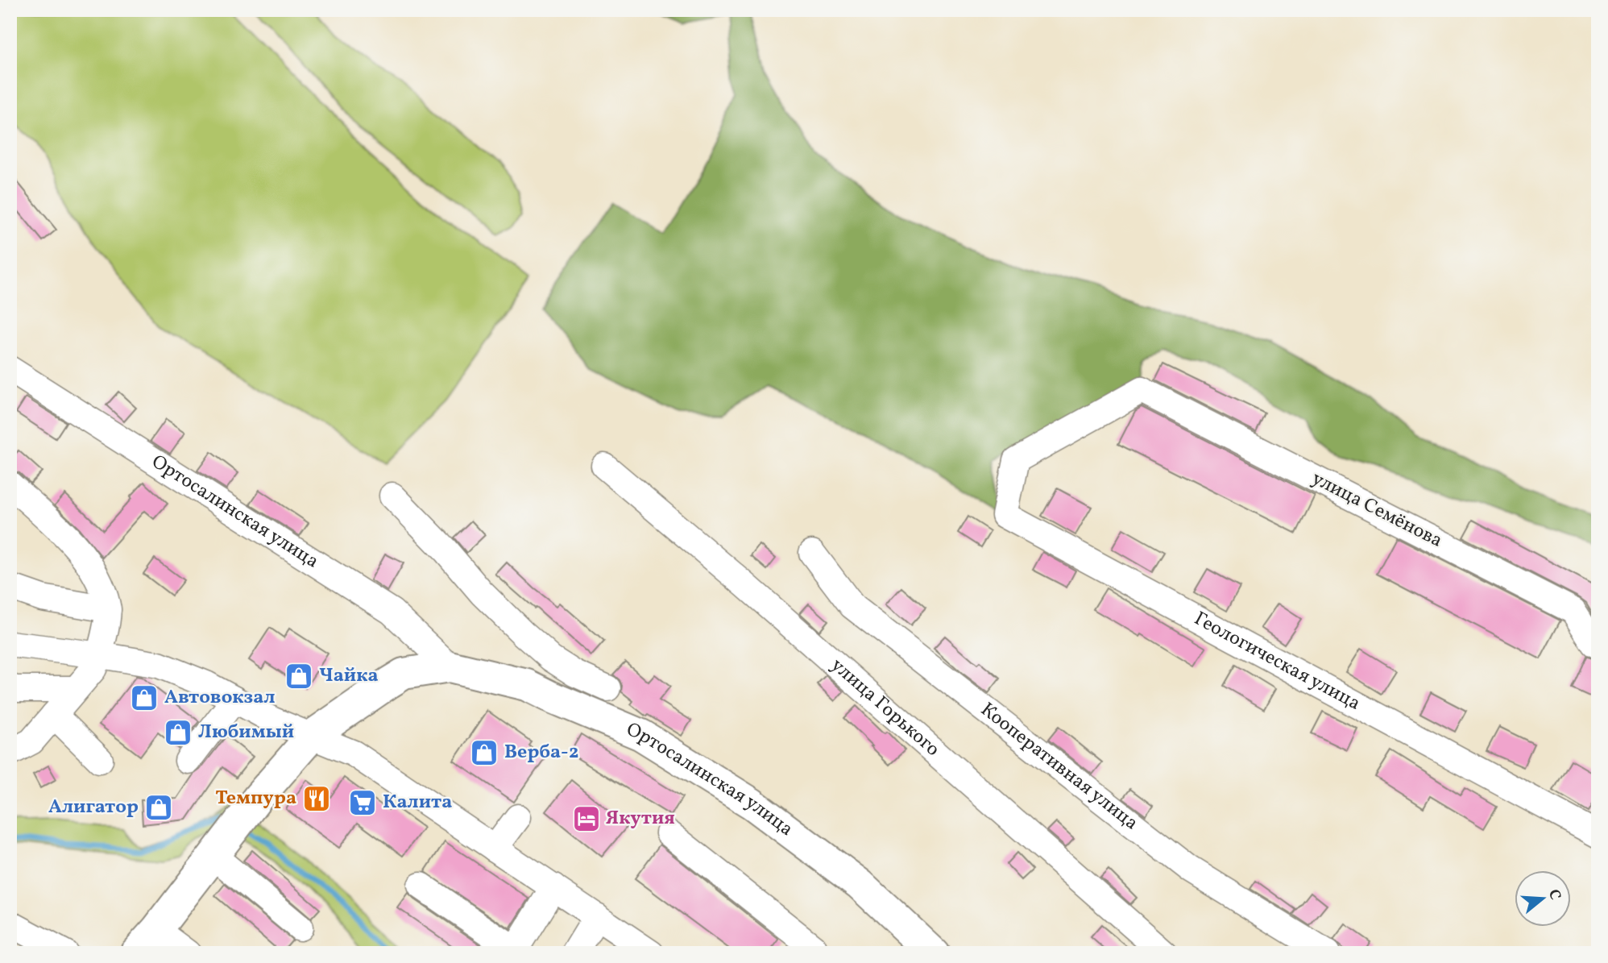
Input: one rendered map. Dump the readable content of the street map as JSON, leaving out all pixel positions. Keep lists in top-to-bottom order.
{
  "streets": {
    "main road": ["Ортосалинская улица"],
    "street": [
      "улица Семёнова",
      "Геологическая улица",
      "улица Горького",
      "Кооперативная улица"
    ]
  },
  "crossings": [
    ["улица Семёнова", "Геологическая улица"]
  ],
  "places": {
    "shop": [
      "Чайка",
      "Автовокзал",
      "Любимый",
      "Верба-2",
      "Алигатор"
    ],
    "restaurant": ["Темпура"],
    "supermarket": ["Калита"],
    "hotel": ["Якутия"]
  },
  "north": "right"
}
